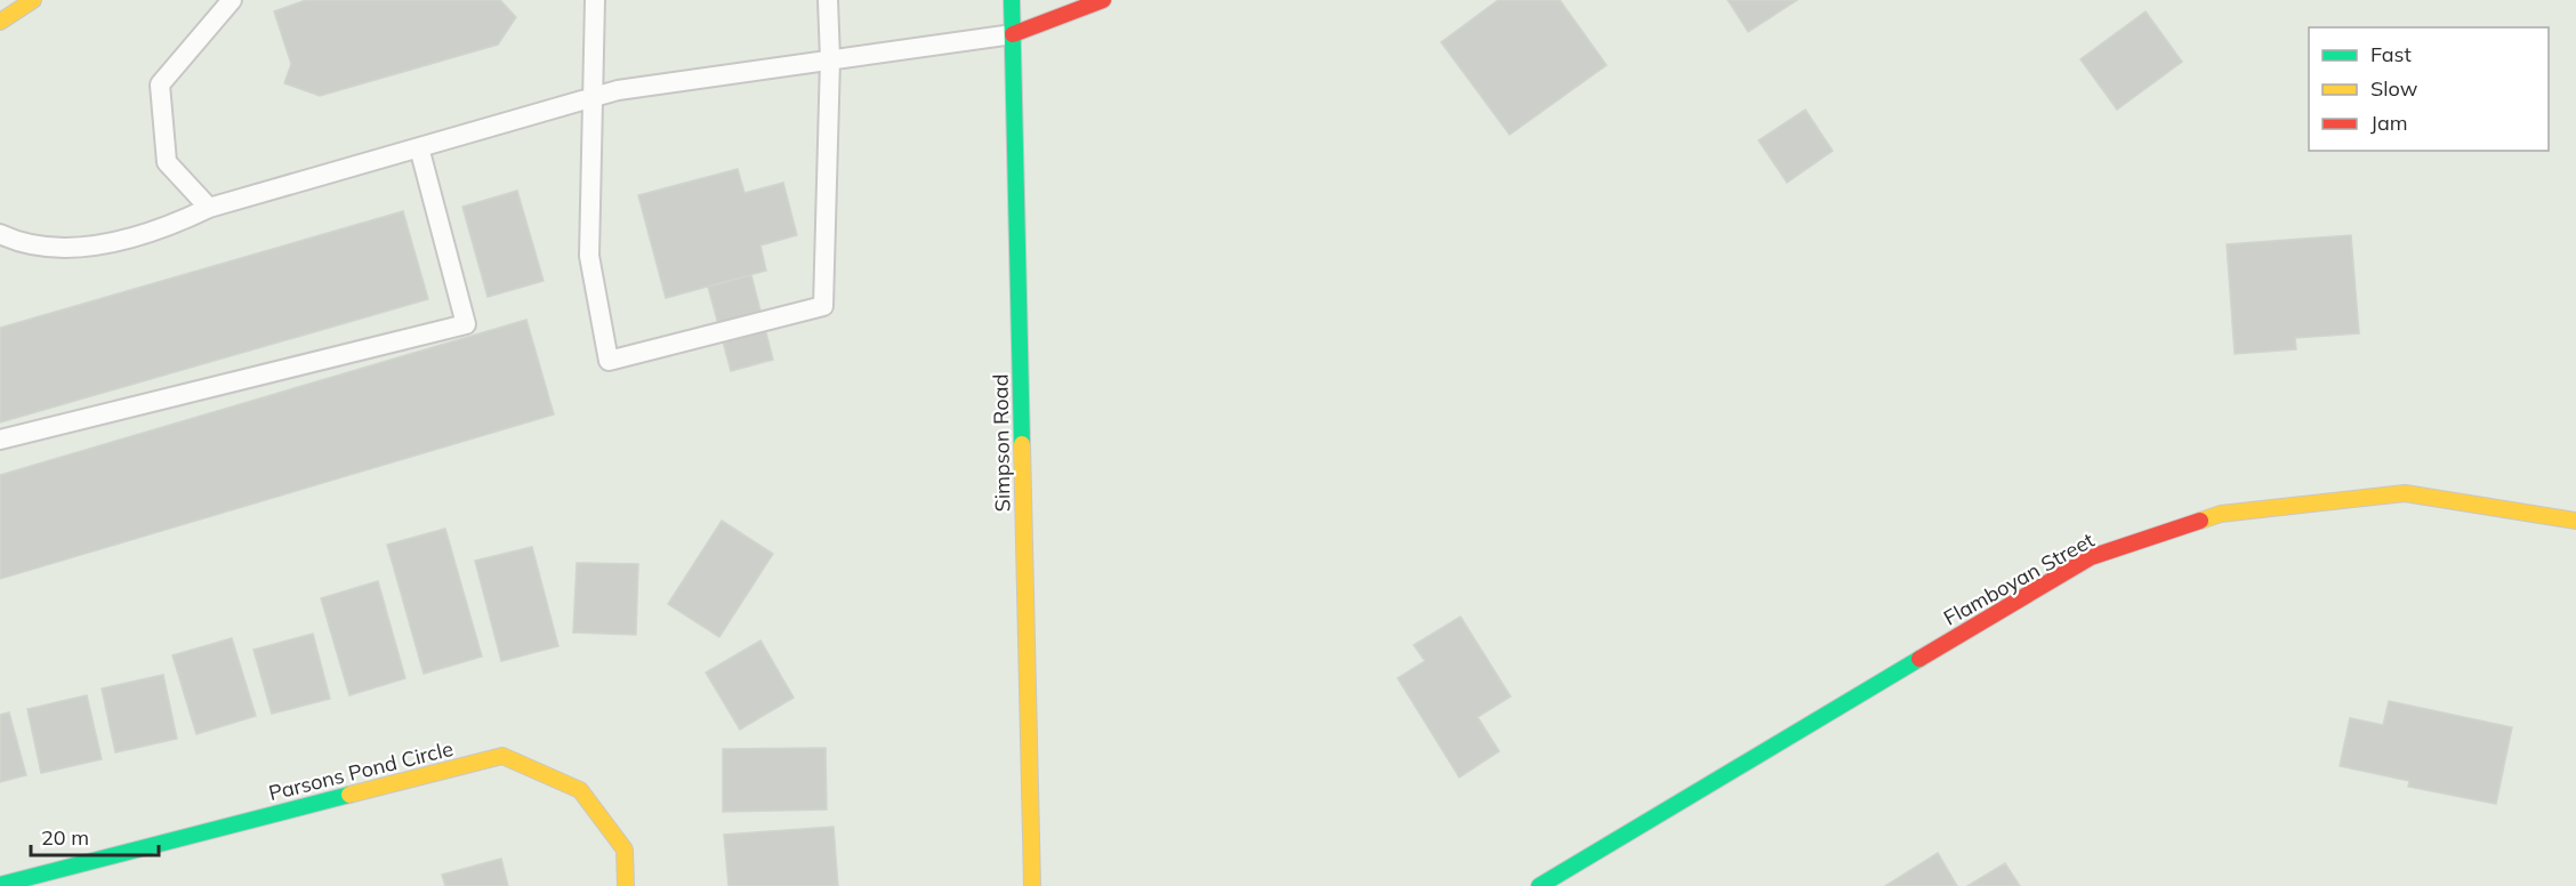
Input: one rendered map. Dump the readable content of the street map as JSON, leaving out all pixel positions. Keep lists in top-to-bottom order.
{
  "streets": {
    "street": ["Simpson Road", "Flamboyan Street", "Parsons Pond Circle"]
  },
  "legend": ["Fast", "Slow", "Jam"],
  "scale_bar": "20 m"
}
